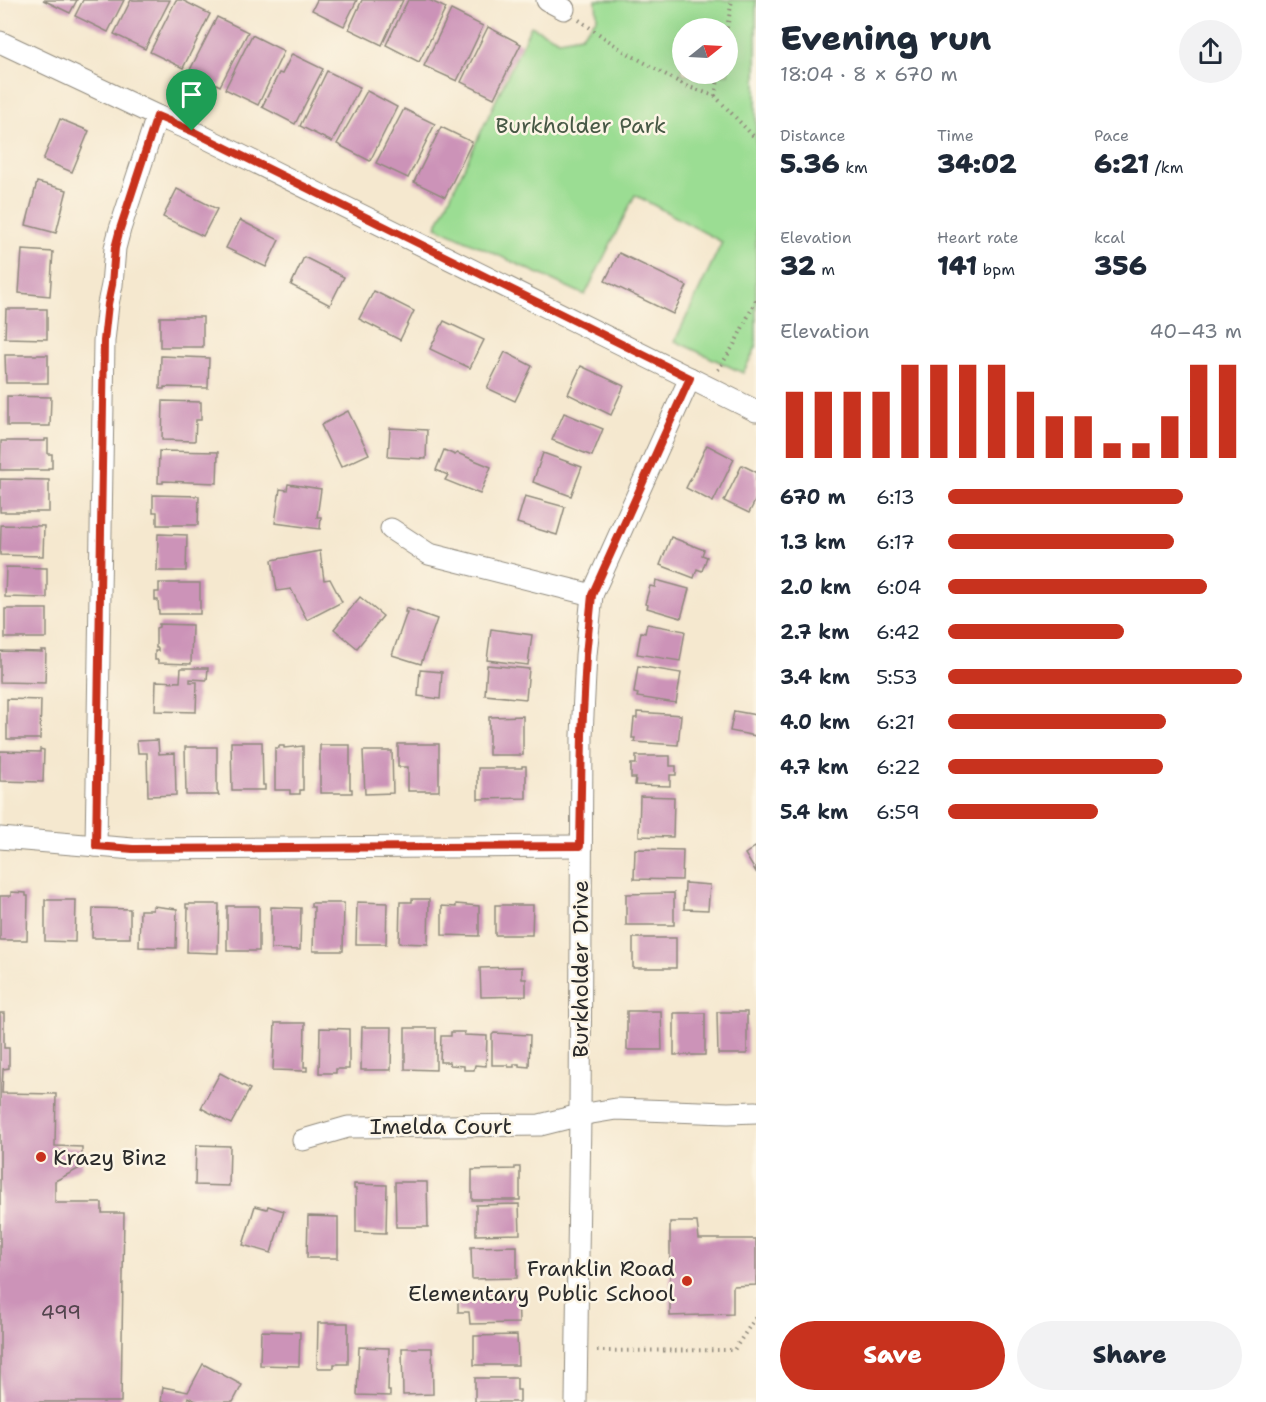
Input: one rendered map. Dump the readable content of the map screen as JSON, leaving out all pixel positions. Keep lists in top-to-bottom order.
{
  "streets": {
    "street": ["Burkholder Drive", "Imelda Court"]
  },
  "crossings": [
    ["Burkholder Drive", "Imelda Court"]
  ],
  "parks": ["Burkholder Park"],
  "places": ["Krazy Binz", "Franklin Road Elementary Public School"],
  "house_numbers": ["499"],
  "north": "right",
  "page": {
    "heading": ["Evening run", "18:04 · 8 × 670 m"],
    "stats": [
      ["Distance", "5.36 km"],
      ["Time", "34:02"],
      ["Pace", "6:21 /km"],
      ["Elevation", "32 m"],
      ["Heart rate", "141 bpm"],
      ["kcal", "356"]
    ],
    "chart": ["Elevation", "40–43 m"],
    "list": [
      {
        "name": "670 m",
        "note": "6:13"
      },
      {
        "name": "1.3 km",
        "note": "6:17"
      },
      {
        "name": "2.0 km",
        "note": "6:04"
      },
      {
        "name": "2.7 km",
        "note": "6:42"
      },
      {
        "name": "3.4 km",
        "note": "5:53"
      },
      {
        "name": "4.0 km",
        "note": "6:21"
      },
      {
        "name": "4.7 km",
        "note": "6:22"
      },
      {
        "name": "5.4 km",
        "note": "6:59"
      }
    ],
    "buttons": ["Save", "Share"]
  }
}
